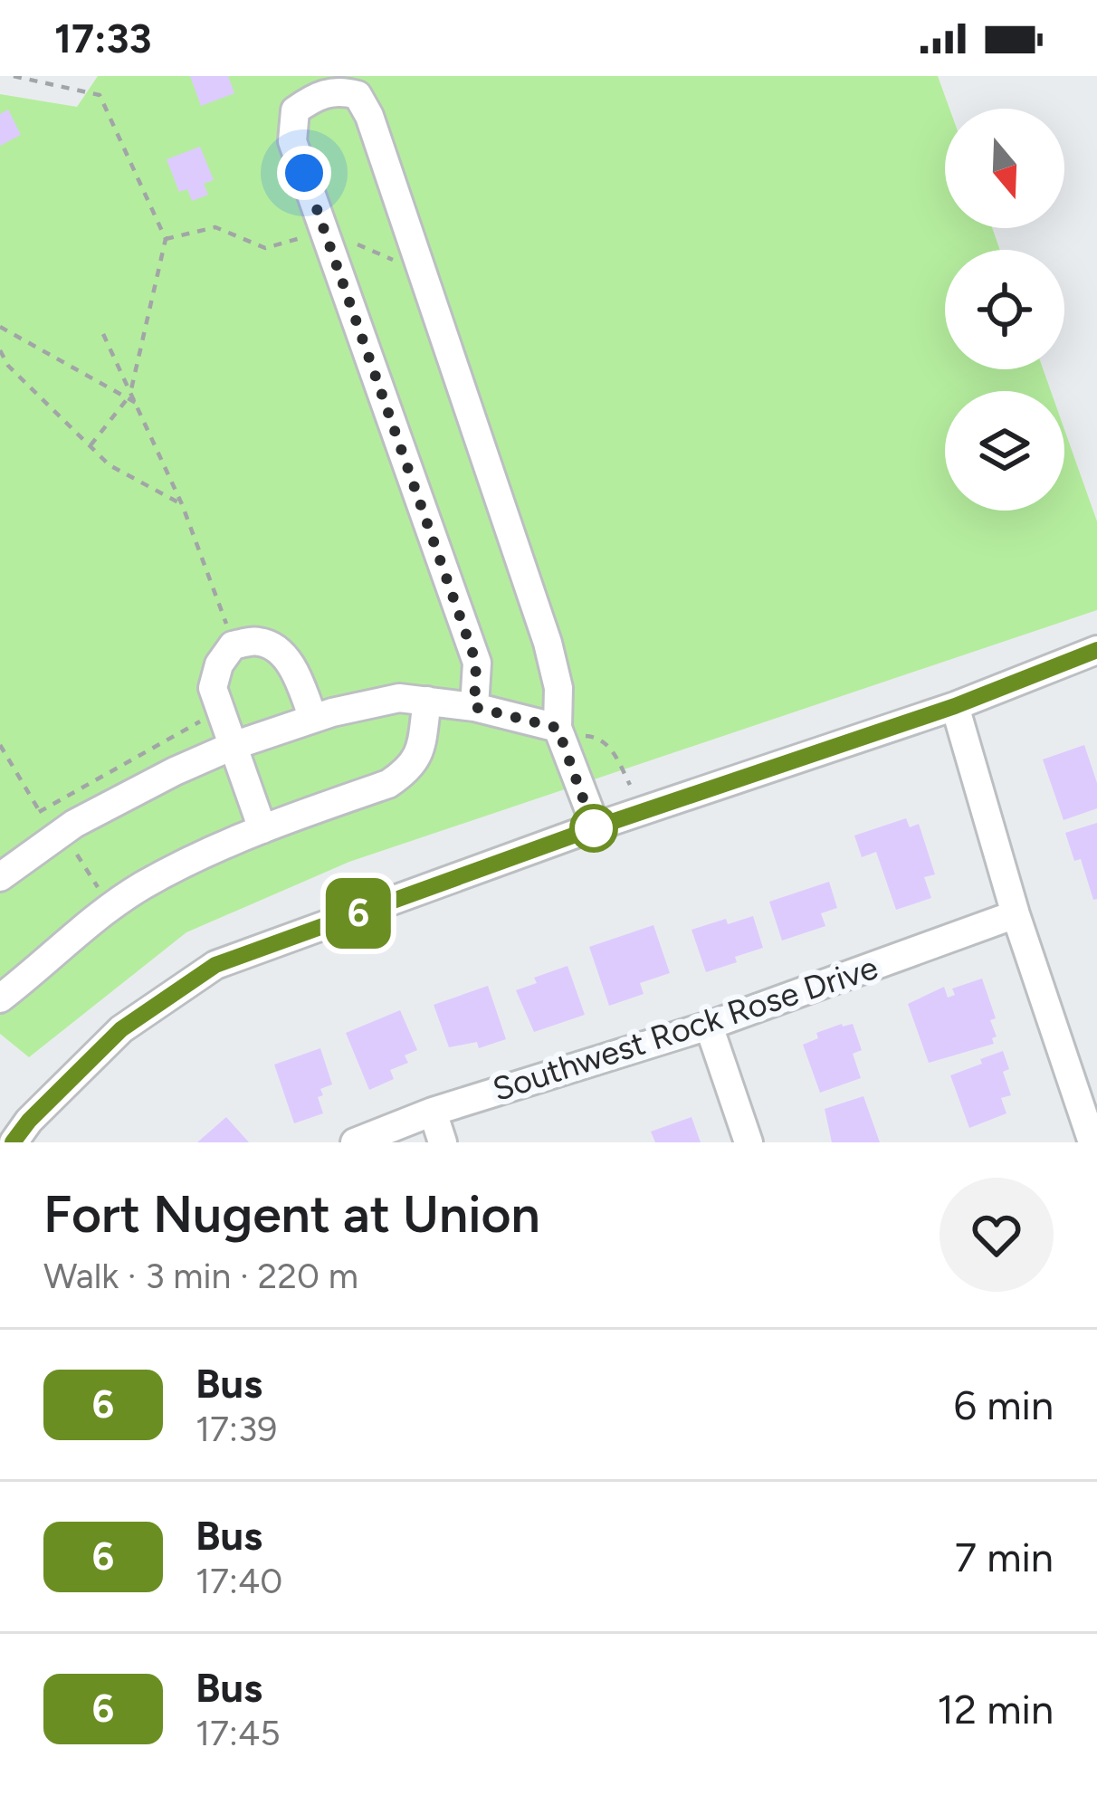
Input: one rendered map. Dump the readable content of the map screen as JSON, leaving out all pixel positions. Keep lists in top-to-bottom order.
{
  "streets": {
    "street": ["Southwest Rock Rose Drive"]
  },
  "lines": ["bus line 6"],
  "north": "bottom",
  "page": {
    "status": "17:33",
    "on_map": "6",
    "heading": ["Fort Nugent at Union", "Walk · 3 min · 220 m"],
    "list": [
      {
        "mark": "6",
        "name": "Bus",
        "note": "17:39",
        "value": "6 min"
      },
      {
        "mark": "6",
        "name": "Bus",
        "note": "17:40",
        "value": "7 min"
      },
      {
        "mark": "6",
        "name": "Bus",
        "note": "17:45",
        "value": "12 min"
      }
    ]
  }
}
